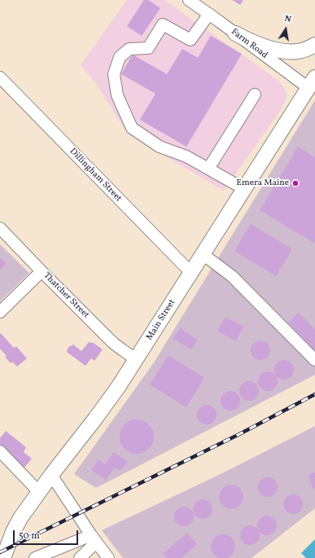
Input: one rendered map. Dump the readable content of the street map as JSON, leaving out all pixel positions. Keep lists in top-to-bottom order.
{
  "streets": {
    "main road": ["Main Street"],
    "street": ["Farm Road", "Dillingham Street", "Thatcher Street"]
  },
  "crossings": [
    ["Farm Road", "Main Street"],
    ["Dillingham Street", "Main Street"],
    ["Thatcher Street", "Main Street"]
  ],
  "places": ["Emera Maine"],
  "scale_bar": "50 m",
  "north": "top"
}
